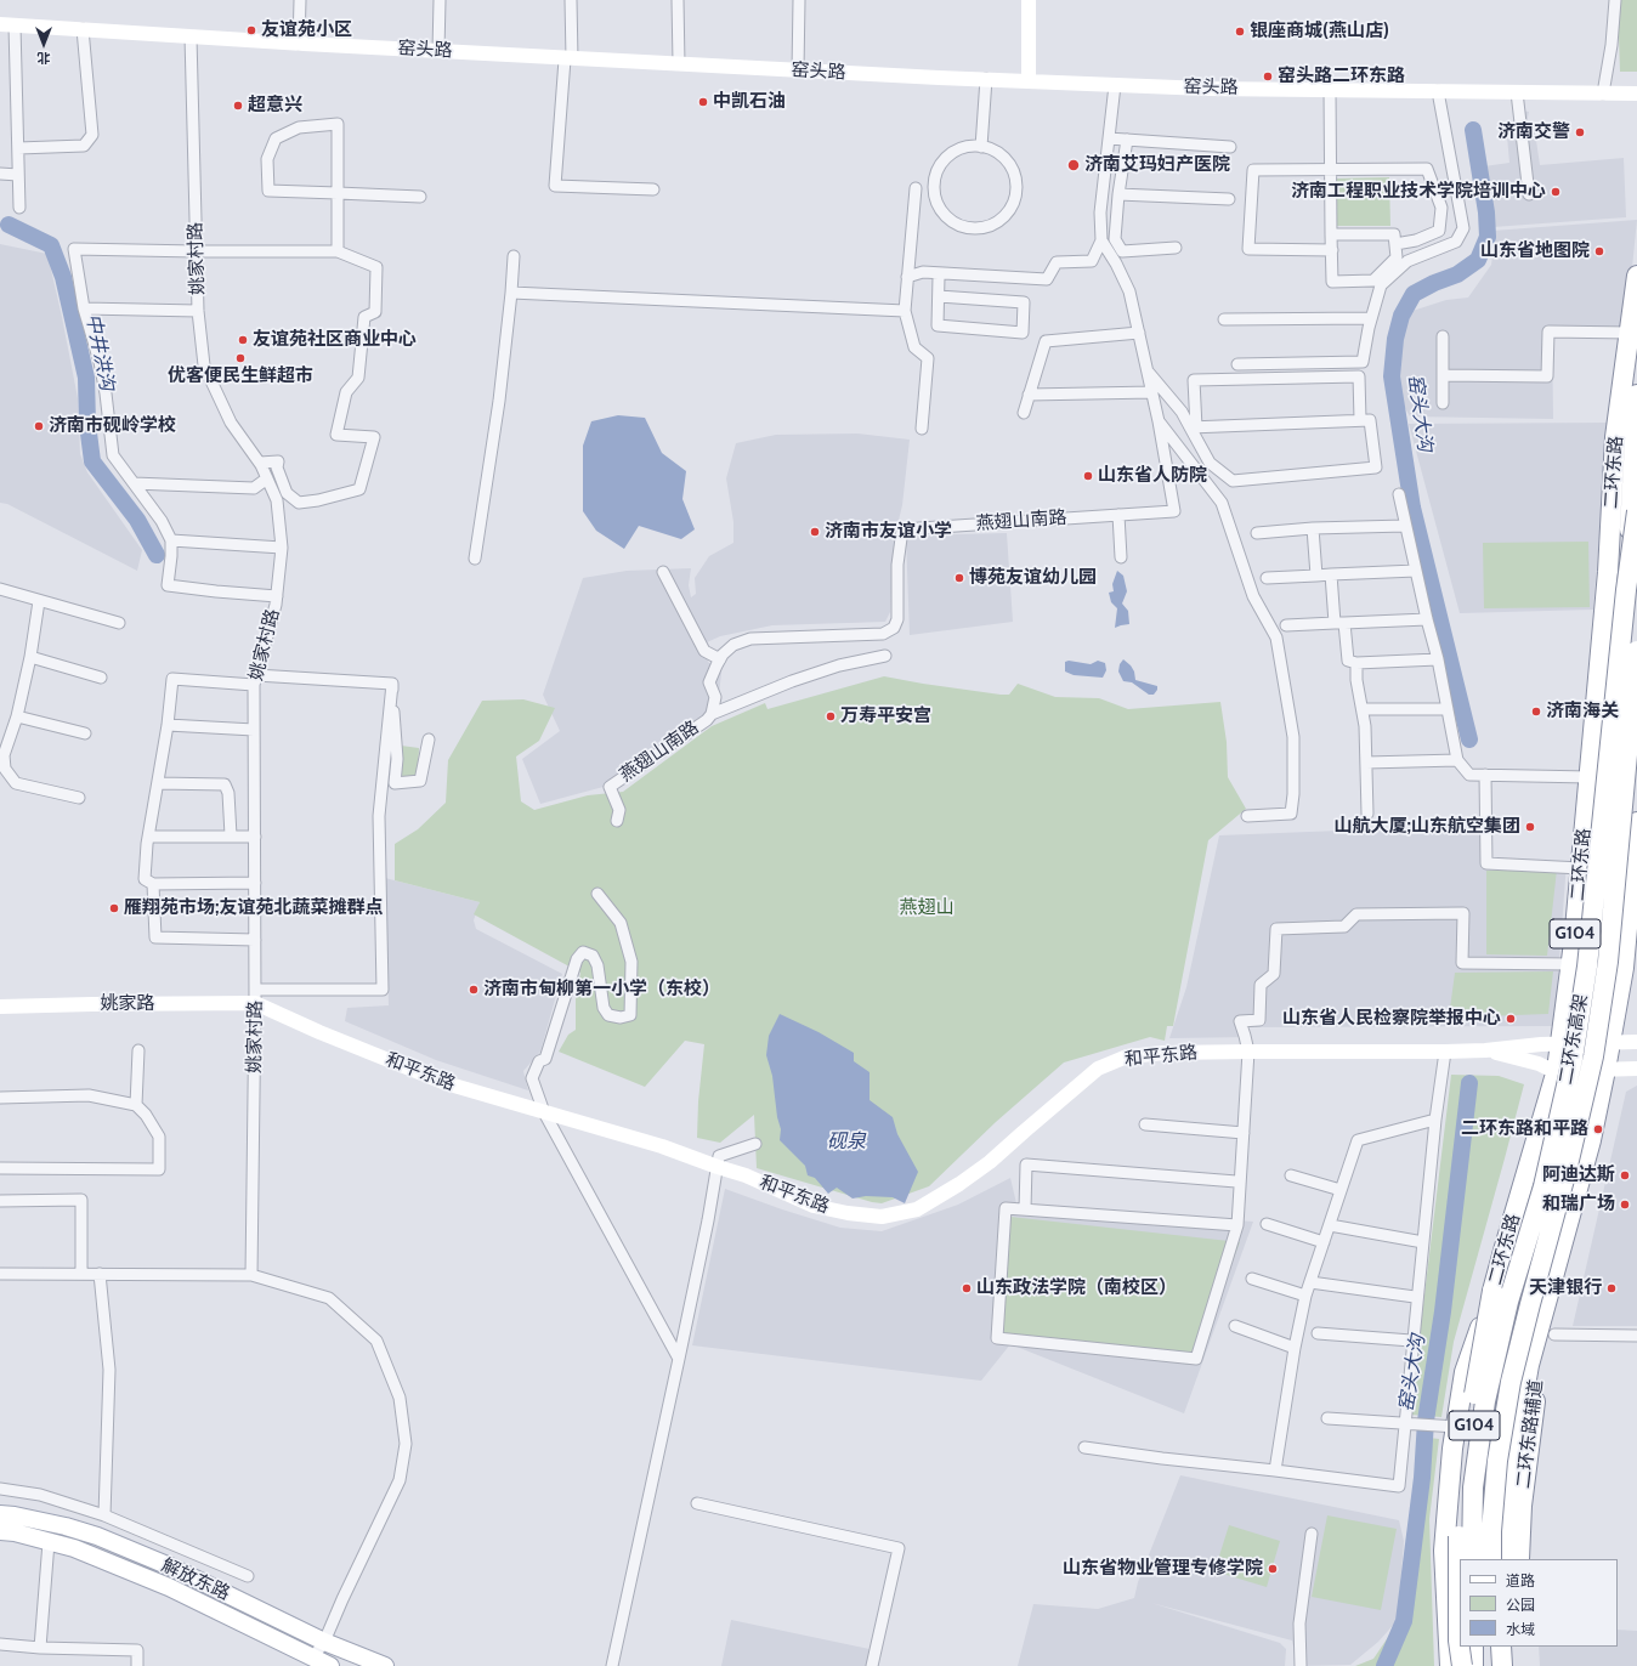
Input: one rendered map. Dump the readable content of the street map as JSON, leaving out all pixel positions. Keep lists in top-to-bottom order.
{
  "streets": {
    "highway": [
      "二环东路",
      "G104",
      "二环东高架",
      "二环东路辅道"
    ],
    "main road": [
      "窑头路",
      "姚家路",
      "和平东路",
      "解放东路"
    ],
    "street": ["姚家村路", "燕翅山南路"]
  },
  "crossings": [
    ["窑头路", "姚家村路"],
    ["窑头路", "燕翅山南路"],
    ["姚家村路", "姚家路"],
    ["姚家村路", "和平东路"],
    ["二环东路", "和平东路"],
    ["G104", "和平东路"],
    ["G104", "二环东路辅道"],
    ["姚家路", "和平东路"]
  ],
  "water": ["中井洪沟", "窑头大沟", "砚泉"],
  "parks": ["燕翅山"],
  "places": [
    "友谊苑小区",
    "银座商城(燕山店)",
    "窑头路二环东路",
    "中凯石油",
    "超意兴",
    "济南交警",
    "济南艾玛妇产医院",
    "济南工程职业技术学院培训中心",
    "山东省地图院",
    "友谊苑社区商业中心",
    "优客便民生鲜超市",
    "济南市砚岭学校",
    "山东省人防院",
    "济南市友谊小学",
    "博苑友谊幼儿园",
    "济南海关",
    "万寿平安宫",
    "山航大厦;山东航空集团",
    "雁翔苑市场;友谊苑北蔬菜摊群点",
    "济南市甸柳第一小学（东校）",
    "山东省人民检察院举报中心",
    "二环东路和平路",
    "阿迪达斯",
    "和瑞广场",
    "山东政法学院（南校区）",
    "天津银行",
    "山东省物业管理专修学院"
  ],
  "legend": ["道路", "公园", "水域"],
  "north": "bottom"
}
